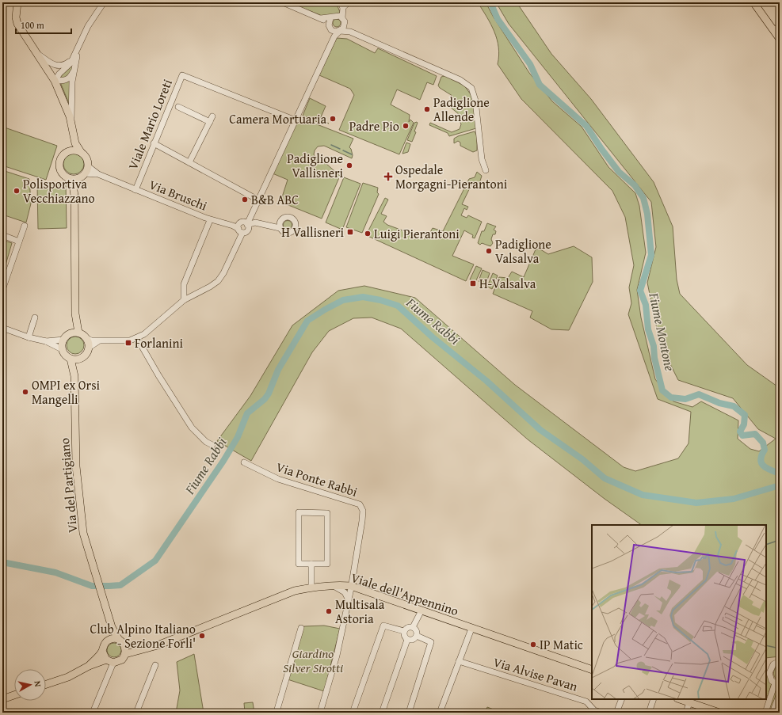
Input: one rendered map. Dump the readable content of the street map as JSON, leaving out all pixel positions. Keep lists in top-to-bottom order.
{
  "streets": {
    "main road": ["Via del Partigiano", "Viale dell'Appennino"],
    "street": [
      "Viale Mario Loreti",
      "Via Bruschi",
      "Via Ponte Rabbi",
      "Via Alvise Pavan"
    ]
  },
  "crossings": [
    ["Viale Mario Loreti", "Via Bruschi"],
    ["Via Ponte Rabbi", "Viale dell'Appennino"],
    ["Via del Partigiano", "Viale dell'Appennino"]
  ],
  "water": ["Fiume Rabbi", "Fiume Montone"],
  "parks": ["Giardino Silver Sirotti"],
  "places": {
    "other": [
      "Padiglione Allende",
      "Camera Mortuaria",
      "Padre Pio",
      "Padiglione Vallisneri",
      "Polisportiva Vecchiazzano",
      "B&B ABC",
      "Luigi Pierantoni",
      "Padiglione Valsalva",
      "OMPI ex Orsi Mangelli",
      "Multisala Astoria",
      "Club Alpino Italiano - Sezione Forli'",
      "IP Matic"
    ],
    "health": ["Ospedale Morgagni-Pierantoni"],
    "transit": ["H Vallisneri", "H-Valsalva", "Forlanini"]
  },
  "scale_bar": "100 m",
  "north": "right"
}
